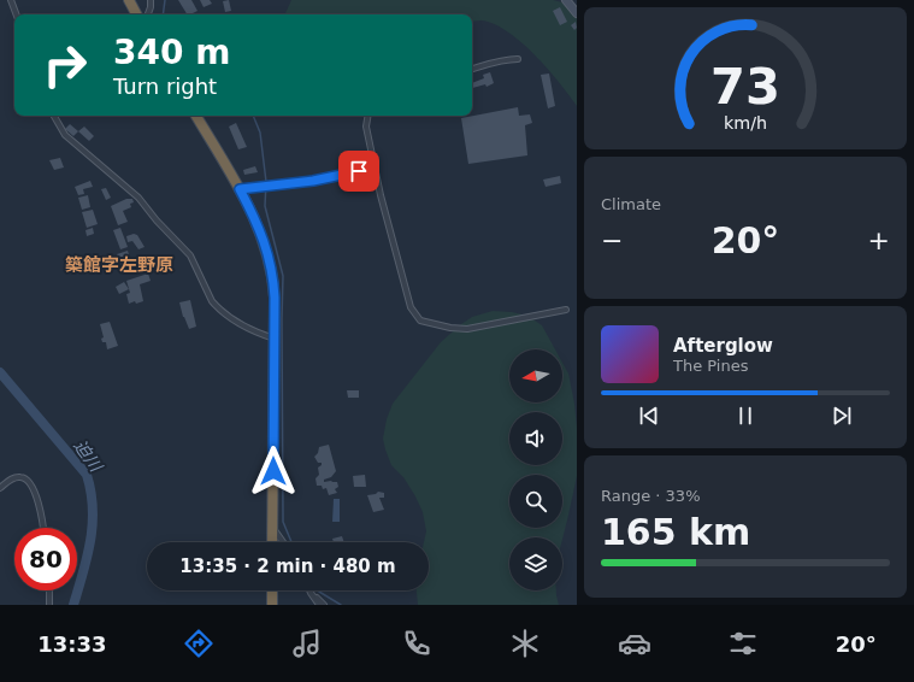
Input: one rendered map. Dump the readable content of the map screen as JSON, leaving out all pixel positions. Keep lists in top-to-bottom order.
{
  "districts": ["築館字左野原"],
  "water": ["迫川"],
  "north": "left",
  "page": {
    "turn": ["340 m", "Turn right"],
    "tile": [
      "Climate",
      ["Range · 33%", "165 km"]
    ],
    "heat": ["−", "20°", "+"],
    "song": ["Afterglow", "The Pines"],
    "limit": "80",
    "trip": "13:35 · 2 min · 480 m",
    "tabs": ["13:33", "20°"],
    "gauge": ["73", "km/h"]
  }
}
